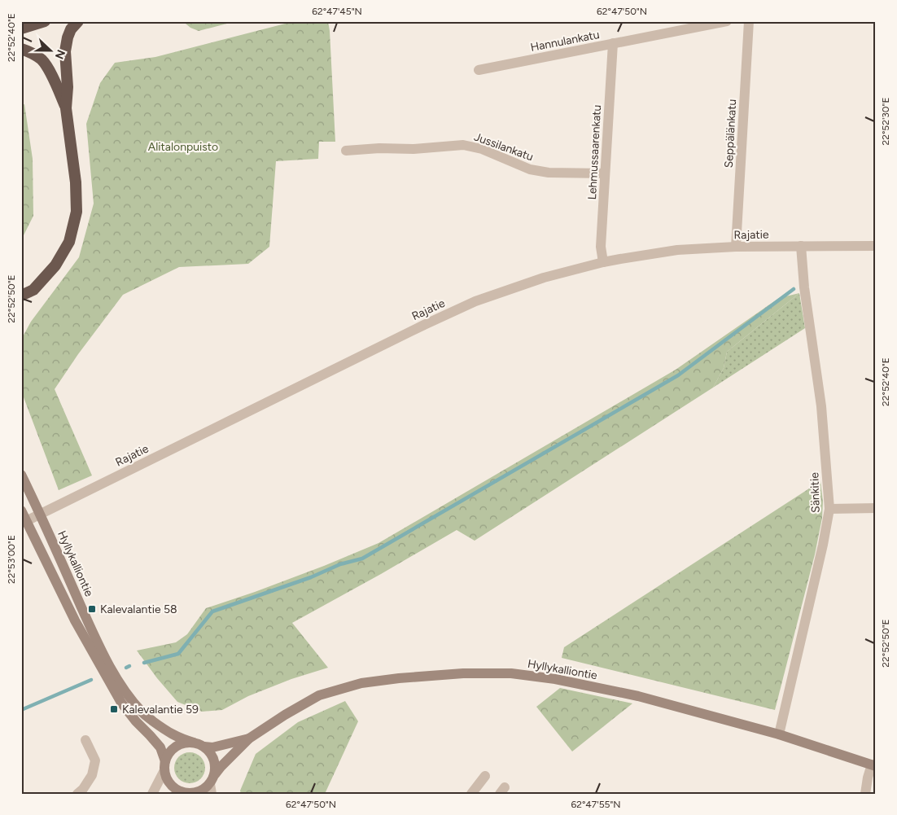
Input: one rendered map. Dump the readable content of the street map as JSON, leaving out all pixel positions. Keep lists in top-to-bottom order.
{
  "streets": {
    "main road": ["Hyllykalliontie"],
    "street": [
      "Hannulankatu",
      "Seppälänkatu",
      "Jussilankatu",
      "Lehmussaarenkatu",
      "Rajatie",
      "Sänkitie"
    ]
  },
  "crossings": [
    ["Hannulankatu", "Lehmussaarenkatu"],
    ["Seppälänkatu", "Rajatie"],
    ["Jussilankatu", "Lehmussaarenkatu"],
    ["Lehmussaarenkatu", "Rajatie"],
    ["Rajatie", "Sänkitie"],
    ["Rajatie", "Hyllykalliontie"],
    ["Sänkitie", "Hyllykalliontie"]
  ],
  "parks": ["Alitalonpuisto"],
  "places": {
    "transit": ["Kalevalantie 58", "Kalevalantie 59"]
  },
  "north": "right",
  "coordinates": [
    "62°47'45\"N",
    "62°47'50\"N",
    "22°52'40\"E",
    "22°52'30\"E",
    "22°52'50\"E",
    "22°53'00\"E",
    "62°47'55\"N"
  ]
}
